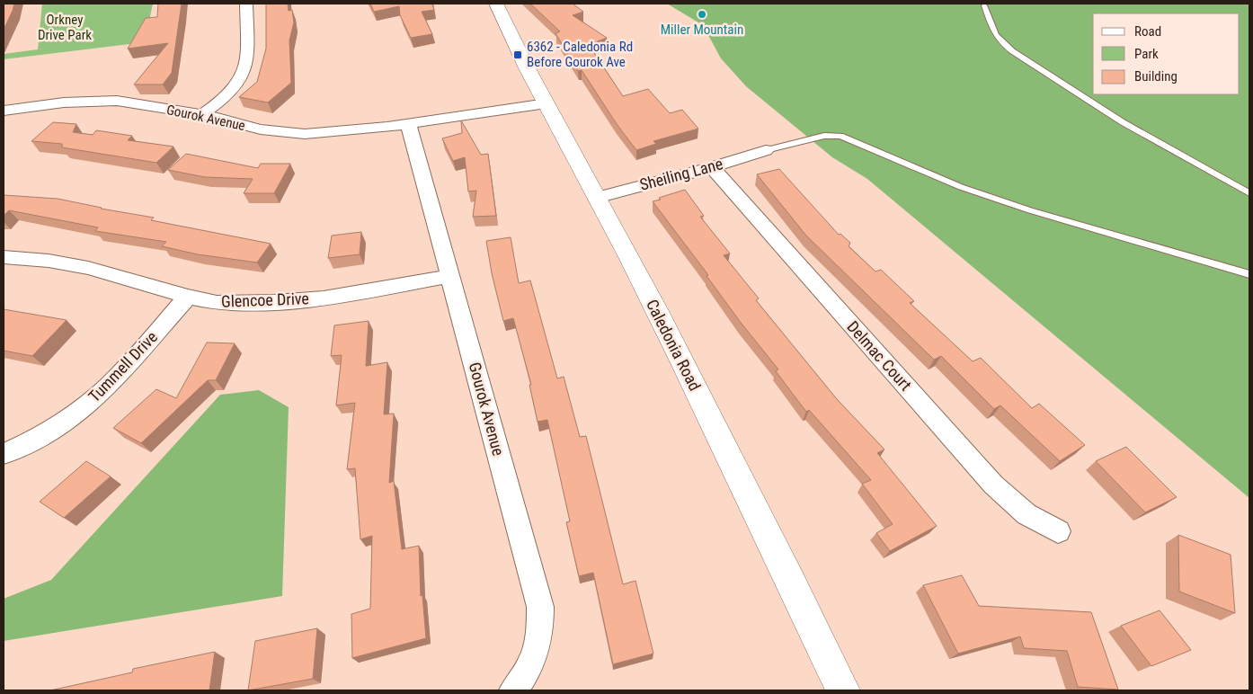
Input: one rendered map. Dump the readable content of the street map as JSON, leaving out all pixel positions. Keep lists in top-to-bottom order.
{
  "streets": {
    "street": [
      "Gourok Avenue",
      "Sheiling Lane",
      "Glencoe Drive",
      "Caledonia Road",
      "Delmac Court",
      "Tummell Drive"
    ]
  },
  "crossings": [
    ["Gourok Avenue", "Glencoe Drive"],
    ["Gourok Avenue", "Caledonia Road"],
    ["Sheiling Lane", "Caledonia Road"],
    ["Sheiling Lane", "Delmac Court"],
    ["Glencoe Drive", "Tummell Drive"]
  ],
  "parks": ["Orkney Drive Park"],
  "places": {
    "other": ["Miller Mountain"],
    "transit": ["6362 - Caledonia Rd Before Gourok Ave"]
  },
  "legend": ["Road", "Park", "Building"]
}
